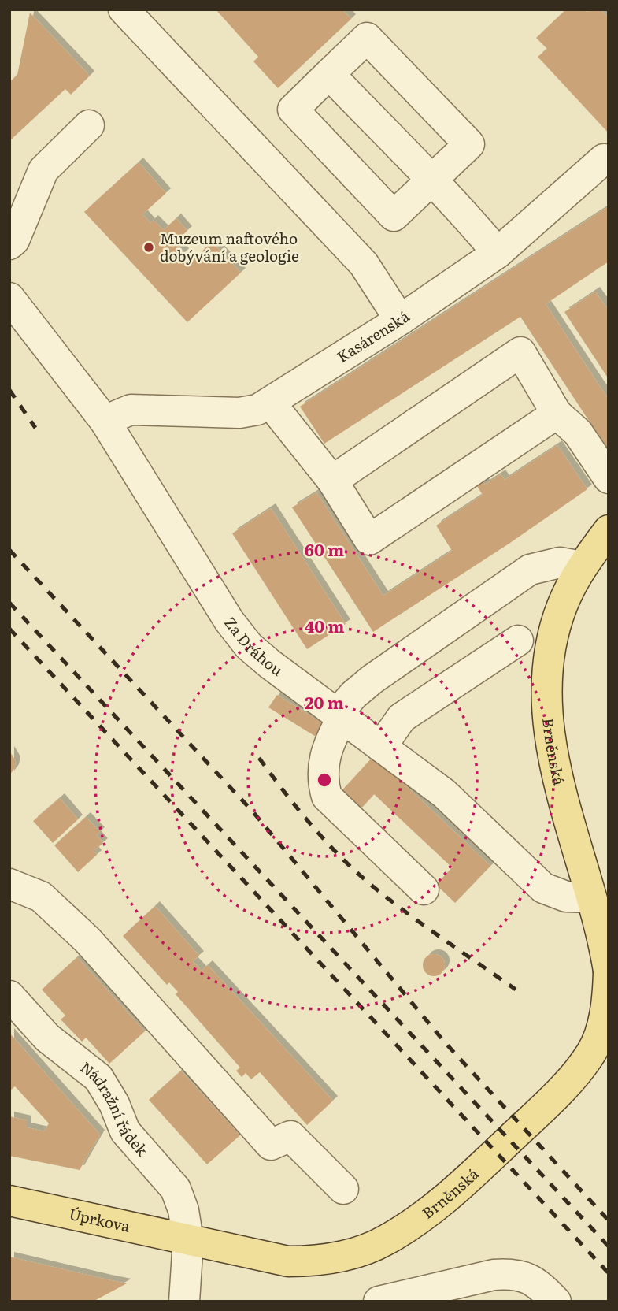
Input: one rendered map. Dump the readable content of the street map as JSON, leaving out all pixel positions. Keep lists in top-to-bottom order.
{
  "streets": {
    "main road": ["Brněnská", "Úprkova"],
    "street": ["Kasárenská", "Za Dráhou", "Nádražní řádek"]
  },
  "crossings": [
    ["Kasárenská", "Za Dráhou"],
    ["Za Dráhou", "Brněnská"],
    ["Brněnská", "Nádražní řádek"],
    ["Brněnská", "Úprkova"],
    ["Nádražní řádek", "Úprkova"]
  ],
  "places": ["Muzeum naftového dobývání a geologie"],
  "rings": ["60 m", "40 m", "20 m"]
}
